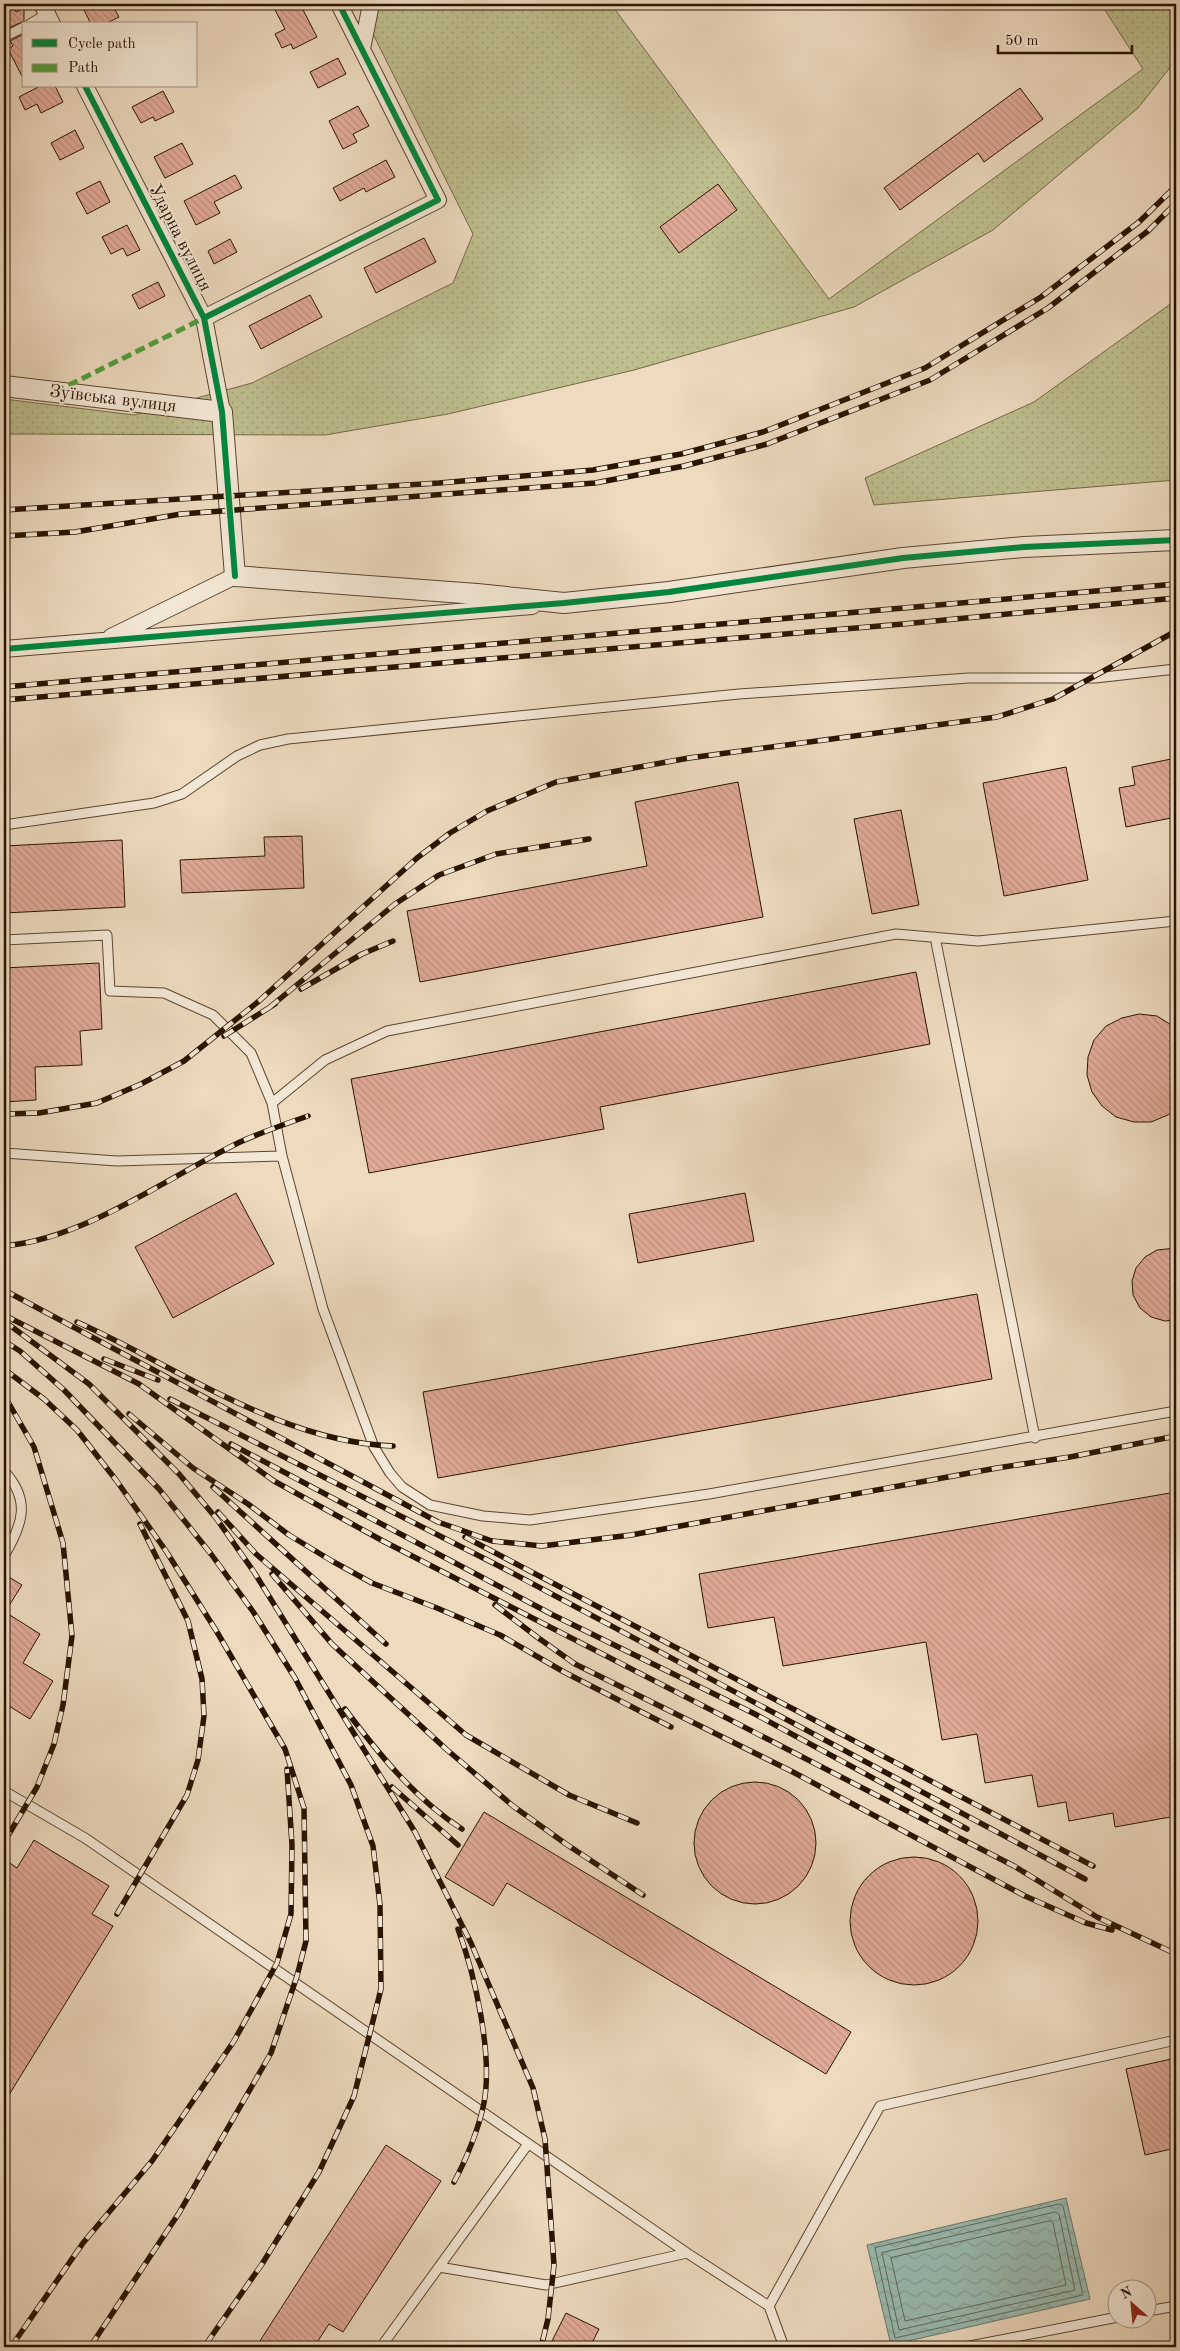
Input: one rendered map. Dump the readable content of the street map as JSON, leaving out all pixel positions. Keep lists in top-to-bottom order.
{
  "streets": {
    "street": ["Ударна вулиця", "Зуївська вулиця"]
  },
  "crossings": [
    ["Ударна вулиця", "Зуївська вулиця"]
  ],
  "legend": ["Cycle path", "Path"],
  "scale_bar": "50 m",
  "north": "top left"
}
